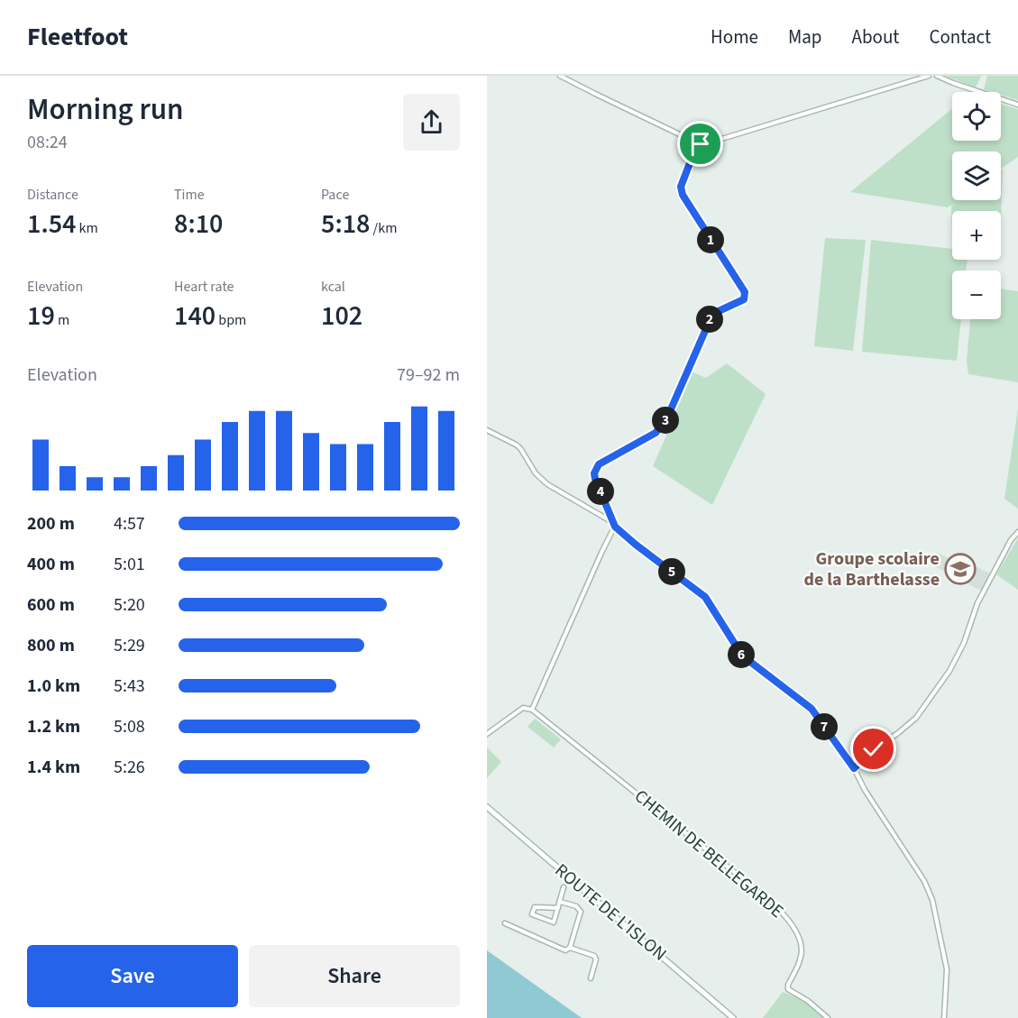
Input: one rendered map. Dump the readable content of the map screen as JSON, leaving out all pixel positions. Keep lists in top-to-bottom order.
{
  "streets": {
    "street": ["CHEMIN DE BELLEGARDE", "ROUTE DE L'ISLON"]
  },
  "places": {
    "school or university": ["Groupe scolaire de la Barthelasse"]
  },
  "page": {
    "header": "Fleetfoot",
    "nav": [
      "Home",
      "Map",
      "About",
      "Contact"
    ],
    "heading": ["Morning run", "08:24"],
    "map_buttons": ["+", "−"],
    "stats": [
      ["Distance", "1.54 km"],
      ["Time", "8:10"],
      ["Pace", "5:18 /km"],
      ["Elevation", "19 m"],
      ["Heart rate", "140 bpm"],
      ["kcal", "102"]
    ],
    "pins": [
      "1",
      "2",
      "3",
      "4",
      "5",
      "6",
      "7"
    ],
    "chart": ["Elevation", "79–92 m"],
    "list": [
      {
        "name": "200 m",
        "note": "4:57"
      },
      {
        "name": "400 m",
        "note": "5:01"
      },
      {
        "name": "600 m",
        "note": "5:20"
      },
      {
        "name": "800 m",
        "note": "5:29"
      },
      {
        "name": "1.0 km",
        "note": "5:43"
      },
      {
        "name": "1.2 km",
        "note": "5:08"
      },
      {
        "name": "1.4 km",
        "note": "5:26"
      }
    ],
    "buttons": ["Save", "Share"]
  }
}
